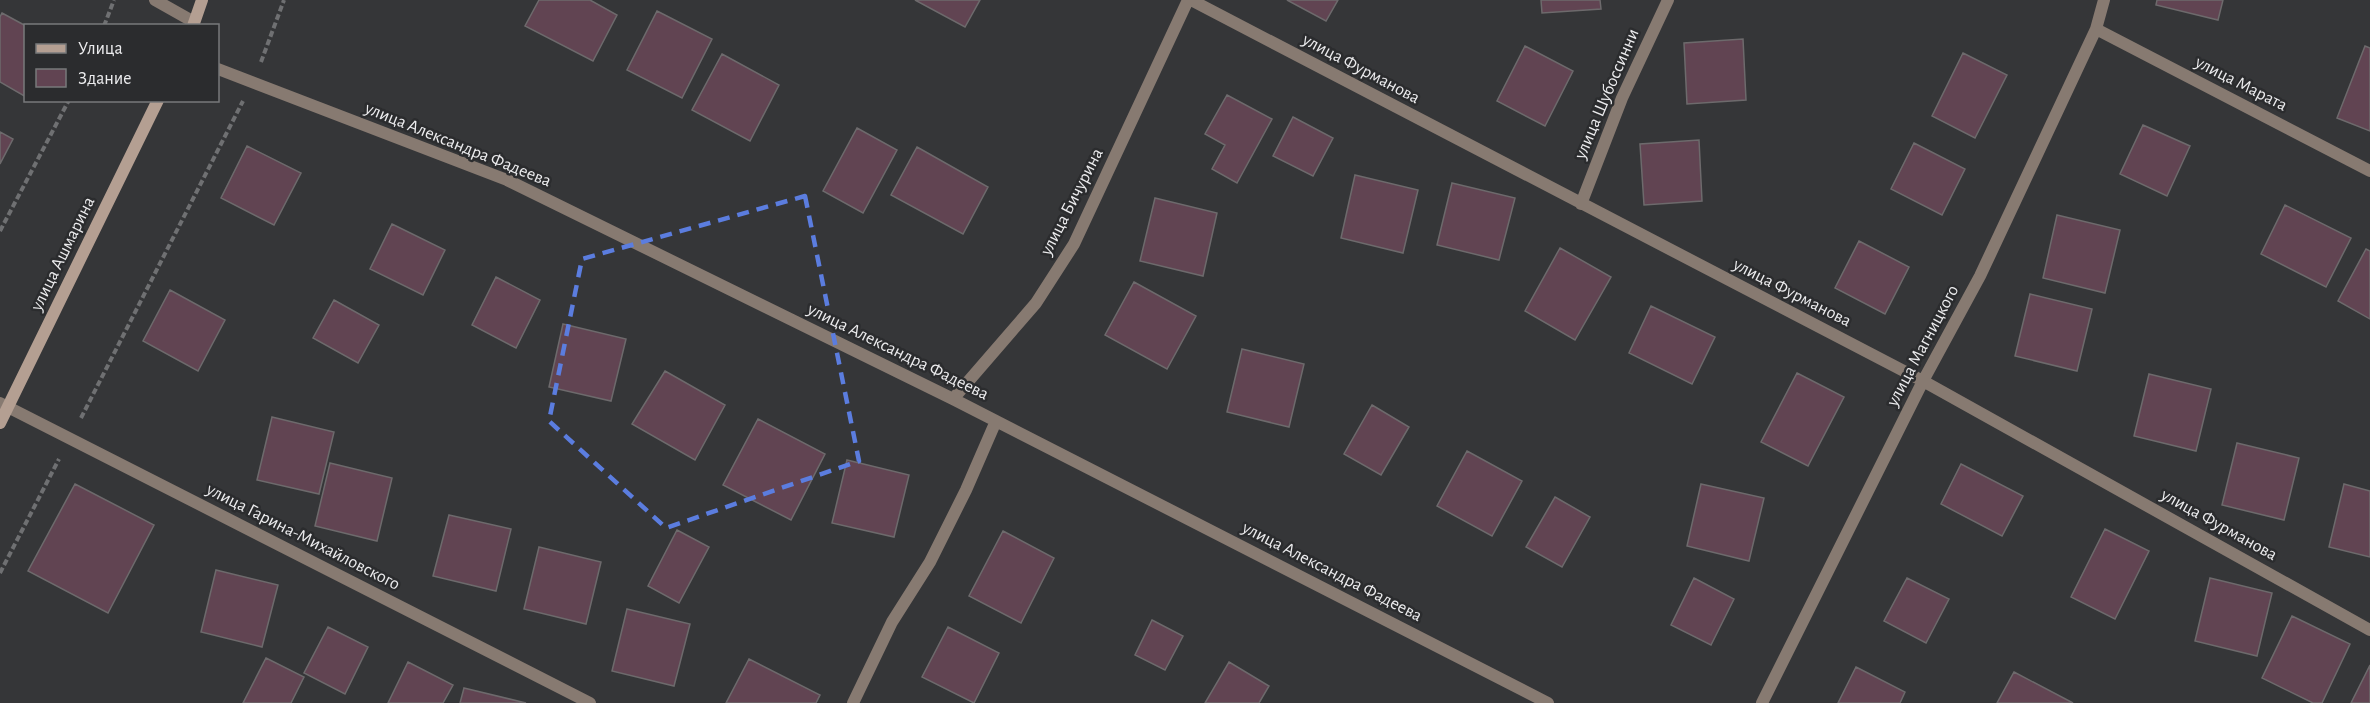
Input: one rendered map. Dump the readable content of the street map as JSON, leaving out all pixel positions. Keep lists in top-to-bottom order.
{
  "streets": {
    "street": [
      "улица Фурманова",
      "улица Марата",
      "улица Шубоссинни",
      "улица Александра Фадеева",
      "улица Бичурина",
      "улица Ашмарина",
      "улица Магницкого",
      "улица Гарина-Михайловского"
    ]
  },
  "crossings": [
    ["улица Фурманова", "улица Шубоссинни"],
    ["улица Фурманова", "улица Бичурина"],
    ["улица Фурманова", "улица Магницкого"],
    ["улица Марата", "улица Магницкого"],
    ["улица Александра Фадеева", "улица Бичурина"],
    ["улица Ашмарина", "улица Гарина-Михайловского"]
  ],
  "legend": ["Улица", "Здание"]
}
